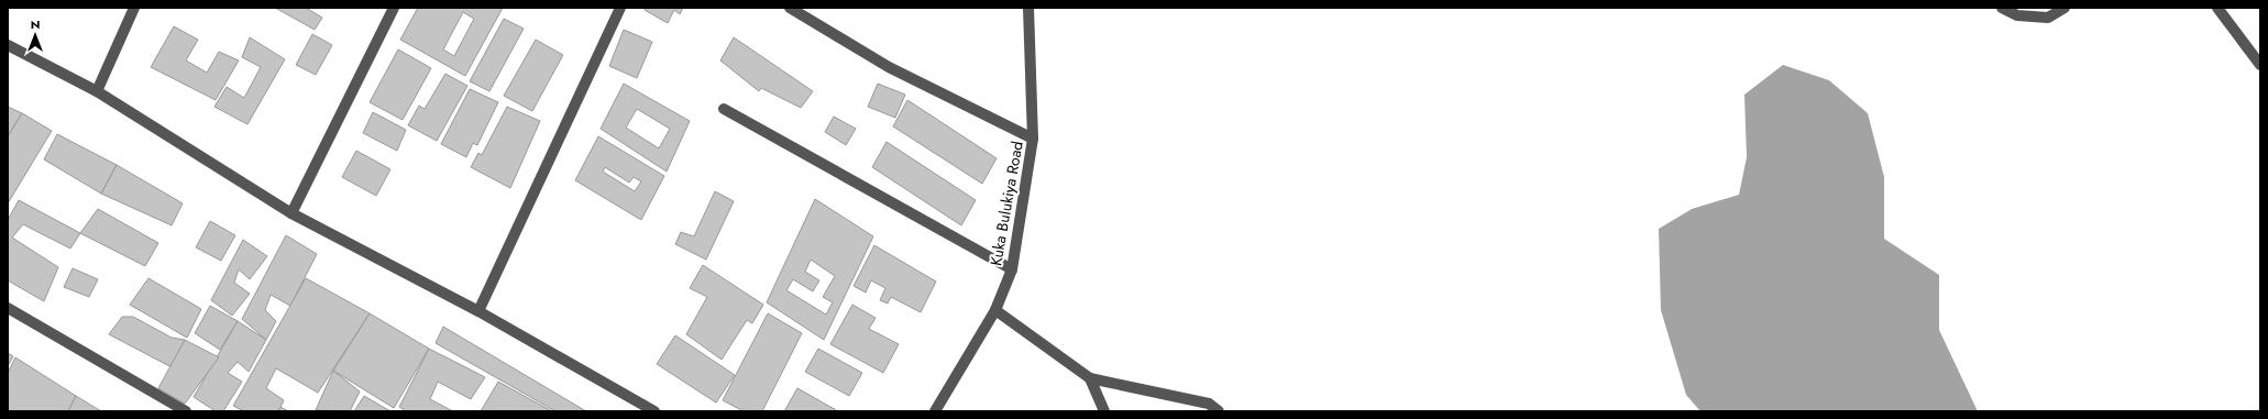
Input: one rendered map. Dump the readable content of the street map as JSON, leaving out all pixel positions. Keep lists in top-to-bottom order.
{
  "streets": {
    "street": ["Kuka Bulukiya Road"]
  },
  "north": "top"
}
